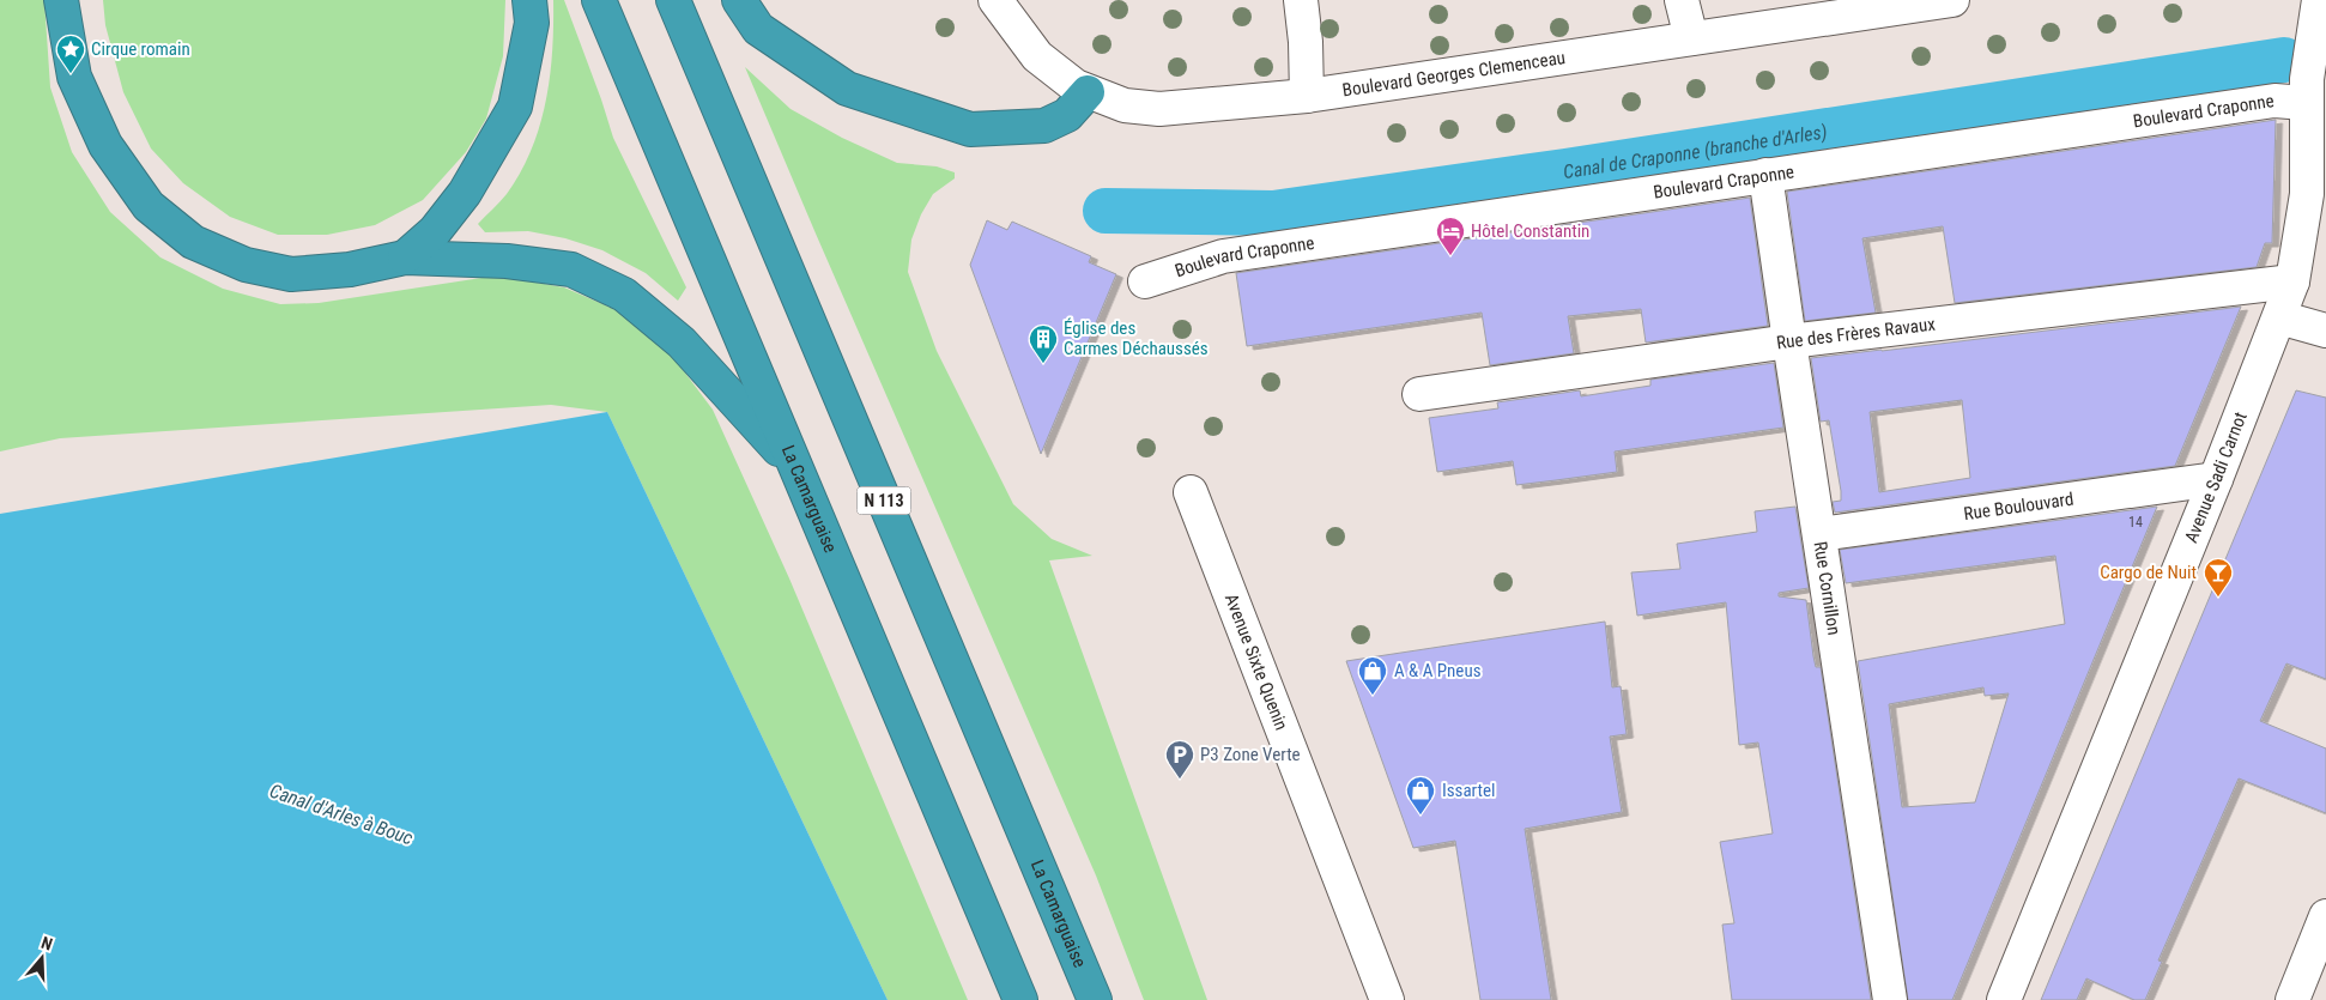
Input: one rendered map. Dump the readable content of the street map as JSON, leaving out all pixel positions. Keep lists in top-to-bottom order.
{
  "streets": {
    "highway": ["La Camarguaise", "N 113"],
    "street": [
      "Boulevard Georges Clemenceau",
      "Boulevard Craponne",
      "Rue des Frères Ravaux",
      "Avenue Sadi Carnot",
      "Rue Boulouvard",
      "Rue Cornillon",
      "Avenue Sixte Quenin"
    ]
  },
  "crossings": [
    ["Boulevard Craponne", "Avenue Sadi Carnot"],
    ["Boulevard Craponne", "Rue Cornillon"],
    ["Rue des Frères Ravaux", "Avenue Sadi Carnot"],
    ["Rue des Frères Ravaux", "Rue Cornillon"],
    ["Avenue Sadi Carnot", "Rue Boulouvard"],
    ["Rue Boulouvard", "Rue Cornillon"]
  ],
  "water": ["Canal de Craponne (branche d'Arles)", "Canal d'Arles à Bouc"],
  "places": {
    "place": ["Cirque romain"],
    "hotel": ["Hôtel Constantin"],
    "building": ["Église des Carmes Déchaussés"],
    "bar": ["Cargo de Nuit"],
    "shop": ["A & A Pneus", "Issartel"],
    "parking": ["P3 Zone Verte"]
  },
  "house_numbers": ["14"],
  "north": "top"
}
